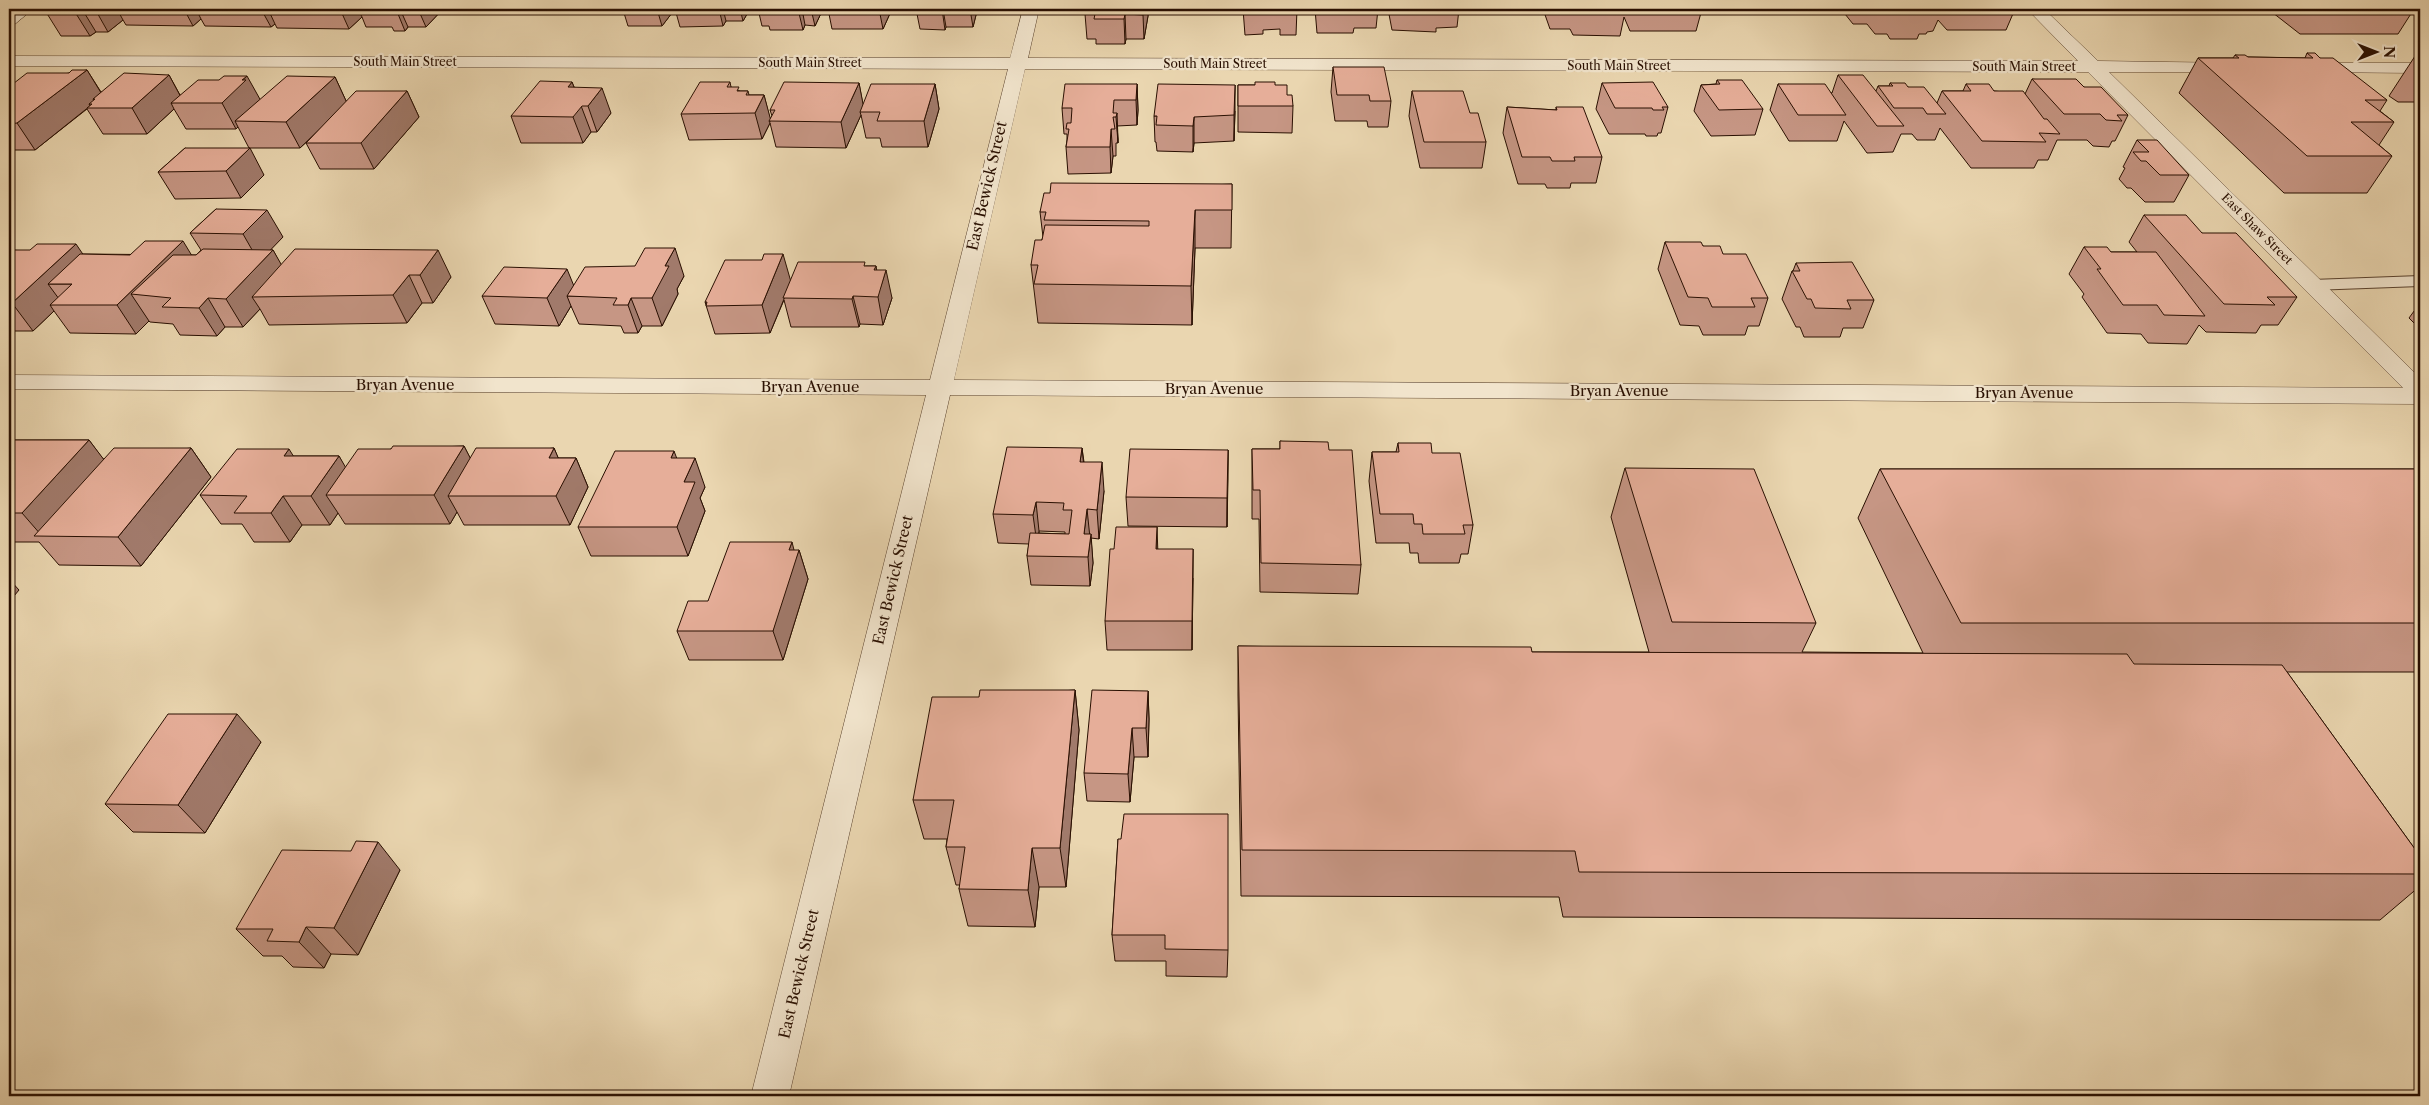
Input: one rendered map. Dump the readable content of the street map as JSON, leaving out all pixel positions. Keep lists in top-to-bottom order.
{
  "streets": {
    "street": [
      "South Main Street",
      "East Bewick Street",
      "East Shaw Street",
      "Bryan Avenue"
    ]
  },
  "crossings": [
    ["South Main Street", "East Bewick Street"],
    ["South Main Street", "East Shaw Street"],
    ["East Bewick Street", "Bryan Avenue"]
  ],
  "north": "right"
}
